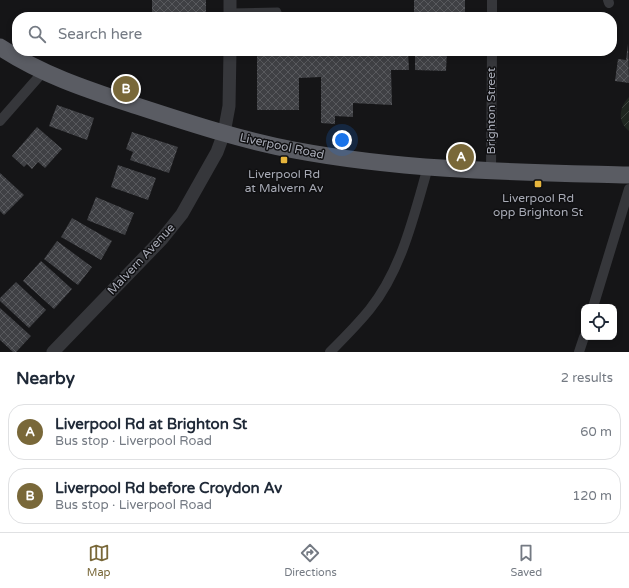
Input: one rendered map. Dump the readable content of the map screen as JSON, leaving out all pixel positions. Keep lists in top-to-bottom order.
{
  "streets": {
    "highway": ["Liverpool Road"],
    "street": ["Brighton Street", "Malvern Avenue"]
  },
  "crossings": [
    ["Brighton Street", "Liverpool Road"],
    ["Liverpool Road", "Malvern Avenue"]
  ],
  "places": {
    "transit": ["Liverpool Rd at Malvern Av", "Liverpool Rd opp Brighton St"]
  },
  "page": {
    "search": "Search here",
    "pins": ["B", "A"],
    "heading": ["Nearby", "2 results"],
    "list": [
      {
        "mark": "A",
        "name": "Liverpool Rd at Brighton St",
        "note": "Bus stop · Liverpool Road",
        "value": "60 m"
      },
      {
        "mark": "B",
        "name": "Liverpool Rd before Croydon Av",
        "note": "Bus stop · Liverpool Road",
        "value": "120 m"
      }
    ],
    "nav": ["Map", "Directions", "Saved"]
  }
}
